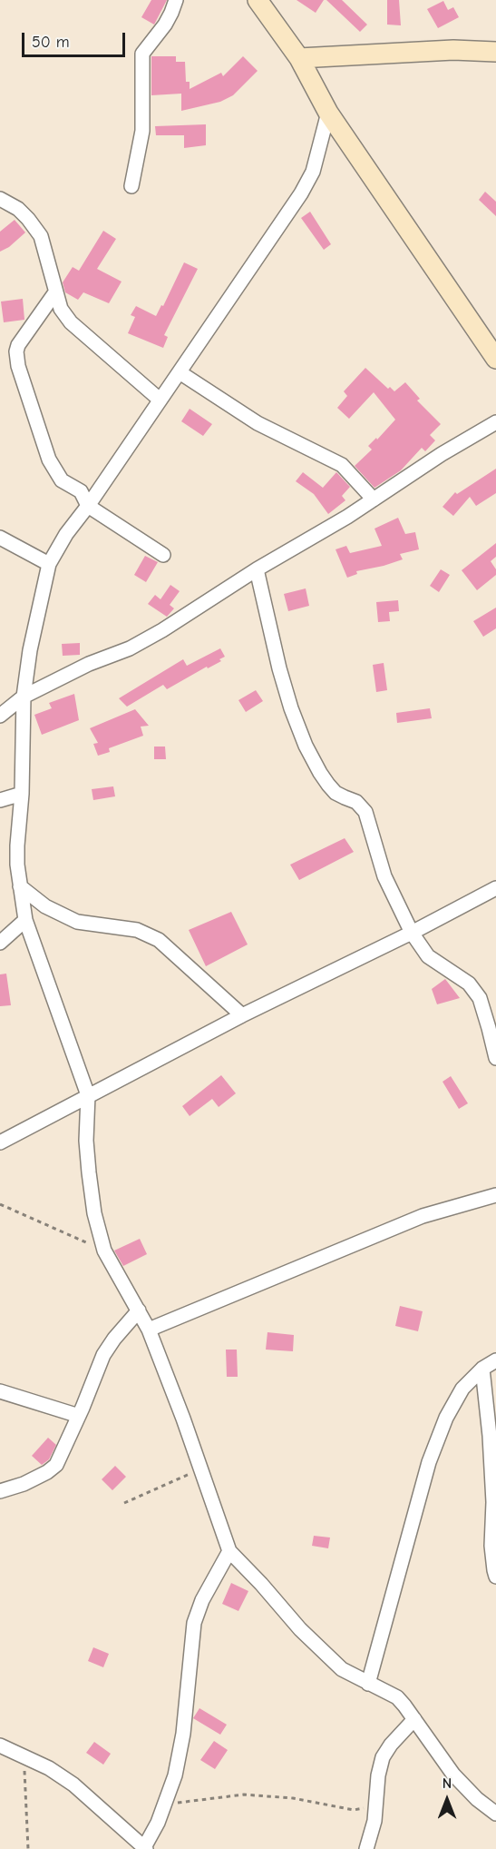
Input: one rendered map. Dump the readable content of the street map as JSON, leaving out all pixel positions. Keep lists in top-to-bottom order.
{
  "scale_bar": "50 m",
  "north": "top"
}
